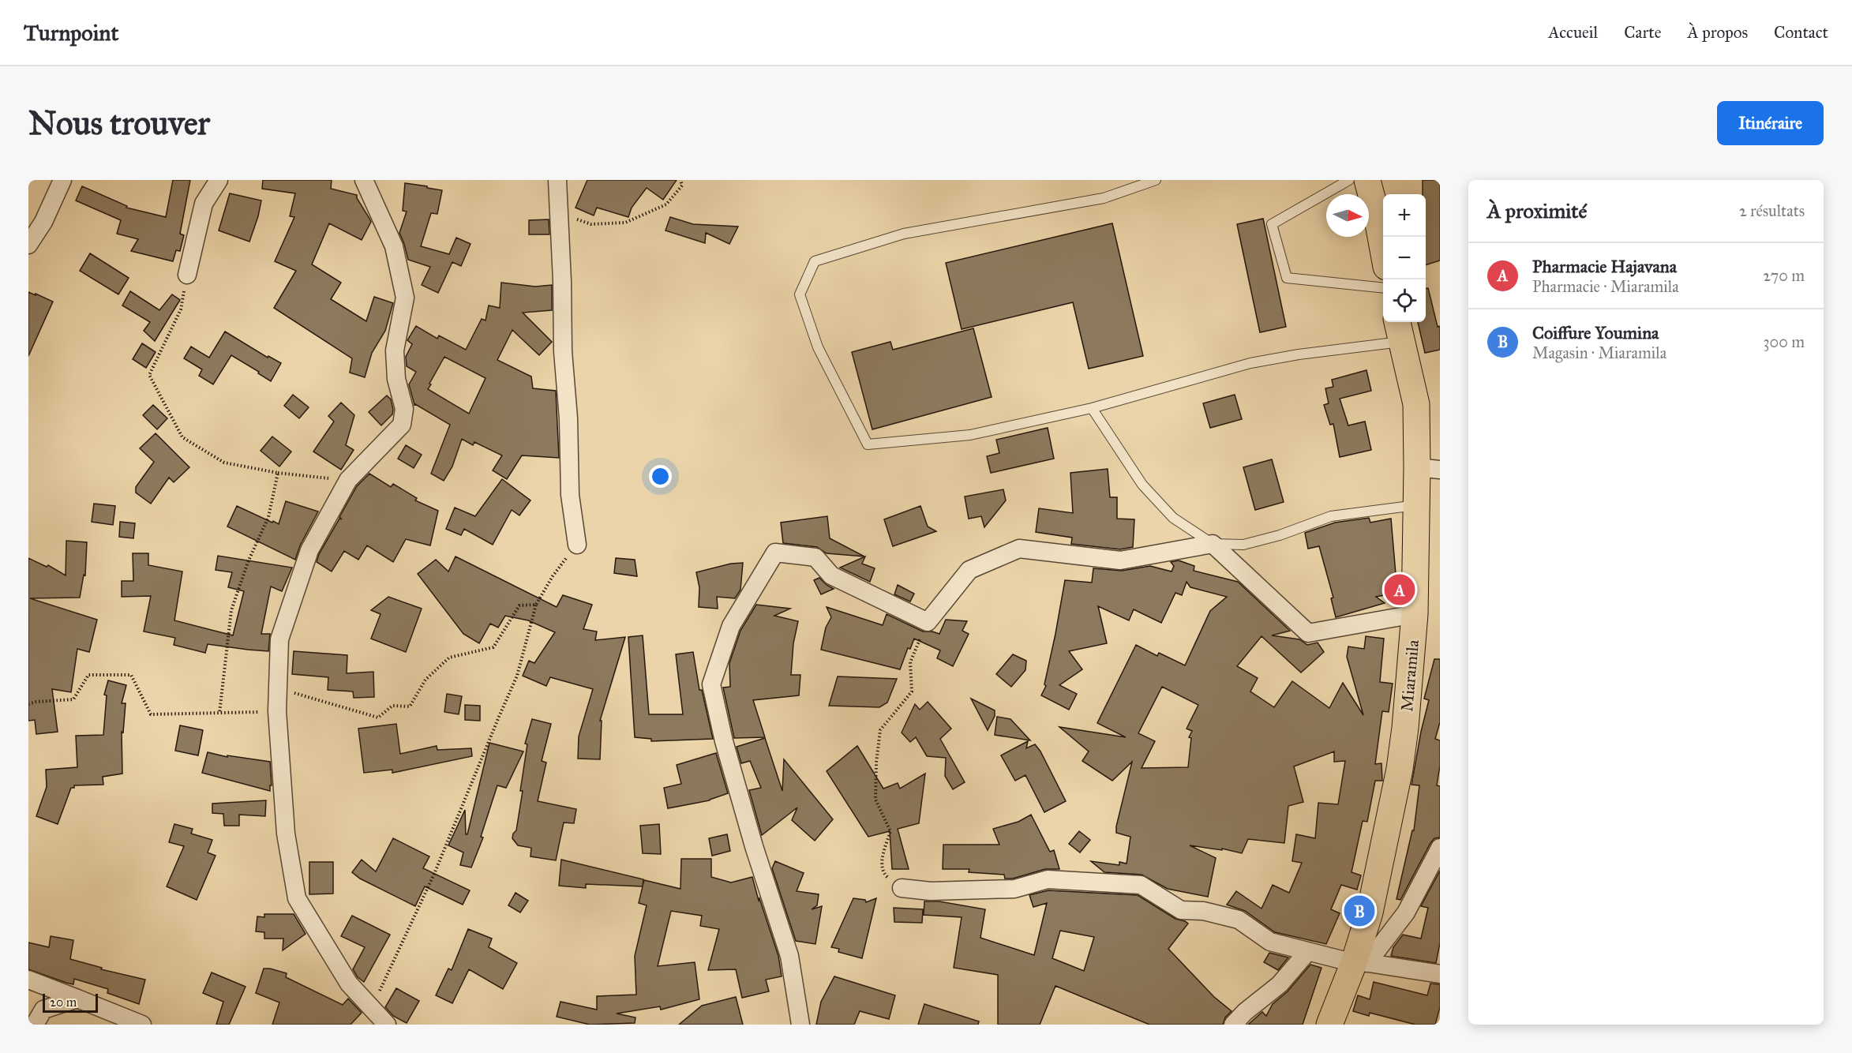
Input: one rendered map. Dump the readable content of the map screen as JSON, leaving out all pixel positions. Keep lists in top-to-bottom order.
{
  "streets": {
    "main road": ["Miaramila"]
  },
  "scale_bar": "20 m",
  "north": "right",
  "page": {
    "header": "Turnpoint",
    "nav": [
      "Accueil",
      "Carte",
      "À propos",
      "Contact"
    ],
    "buttons": "Itinéraire",
    "title": "Nous trouver",
    "heading": ["À proximité", "2 résultats"],
    "map_buttons": ["+", "−"],
    "list": [
      {
        "mark": "A",
        "name": "Pharmacie Hajavana",
        "note": "Pharmacie · Miaramila",
        "value": "270 m"
      },
      {
        "mark": "B",
        "name": "Coiffure Youmina",
        "note": "Magasin · Miaramila",
        "value": "300 m"
      }
    ],
    "pins": ["A", "B"],
    "scale": "20 m"
  }
}
